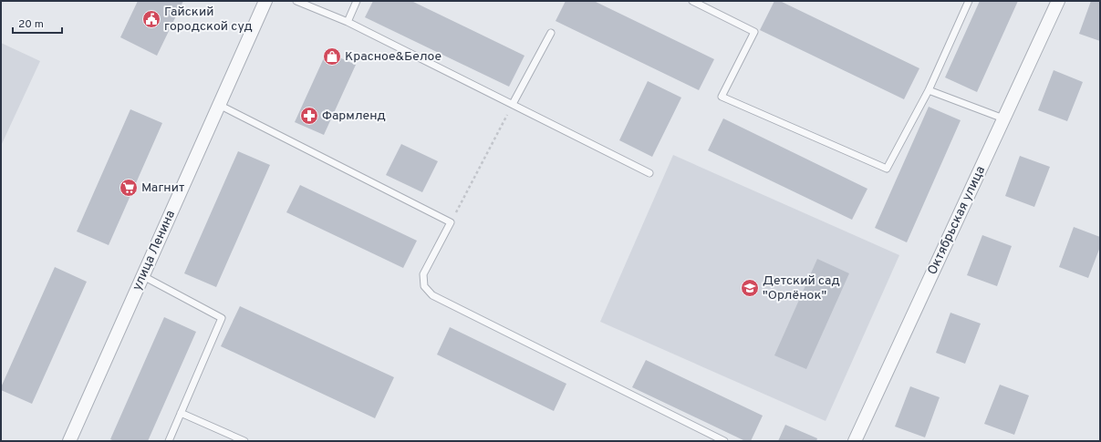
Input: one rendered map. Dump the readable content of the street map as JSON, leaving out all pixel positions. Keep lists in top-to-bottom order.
{
  "streets": {
    "street": ["Октябрьская улица", "улица Ленина"]
  },
  "places": {
    "public building": ["Гайский городской суд"],
    "shop": ["Красное&Белое"],
    "pharmacy": ["Фармленд"],
    "supermarket": ["Магнит"],
    "school or university": ["Детский сад \"Орлёнок\""]
  },
  "scale_bar": "20 m"
}
